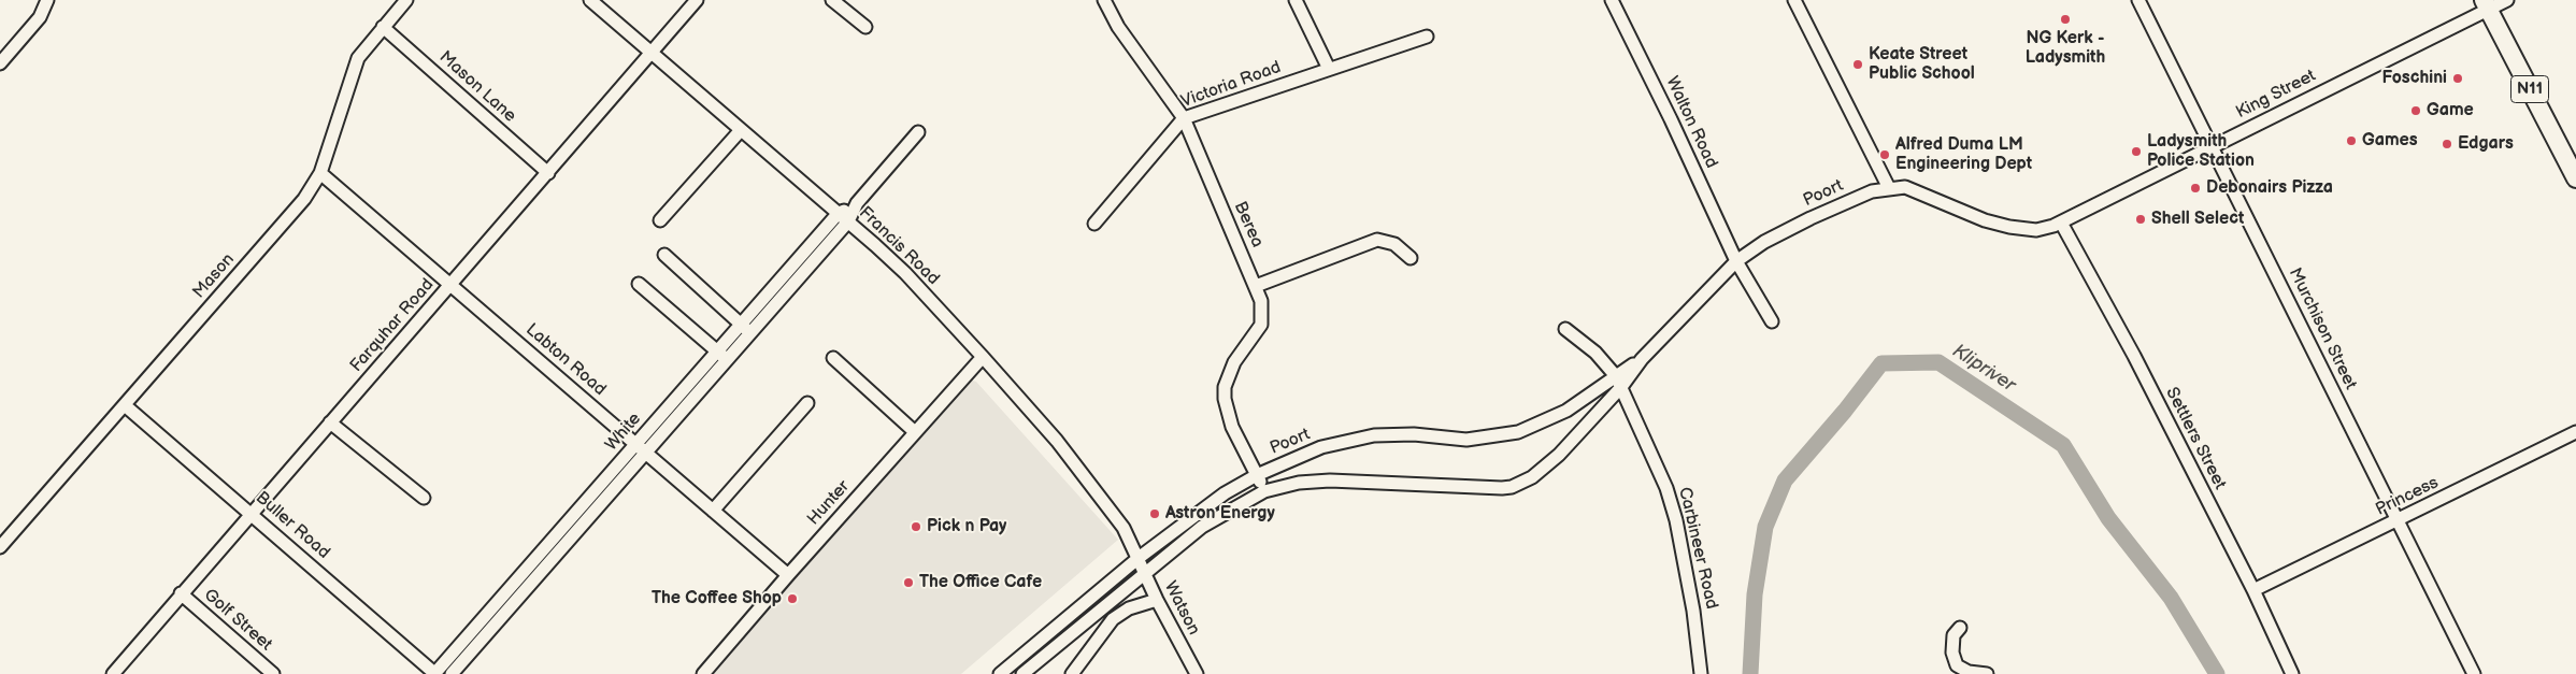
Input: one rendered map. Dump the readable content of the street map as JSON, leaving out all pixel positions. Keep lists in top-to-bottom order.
{
  "streets": {
    "highway": ["N11"],
    "street": [
      "Victoria Road",
      "Mason Lane",
      "King Street",
      "Walton Road",
      "Poort",
      "Berea",
      "Francis Road",
      "Mason",
      "Farquhar Road",
      "Murchison Street",
      "Labton Road",
      "White",
      "Settlers Street",
      "Princess",
      "Hunter",
      "Buller Road",
      "Carbineer Road",
      "Watson",
      "Golf Street"
    ]
  },
  "crossings": [
    ["Victoria Road", "Berea"],
    ["Mason Lane", "Mason"],
    ["Mason Lane", "Farquhar Road"],
    ["N11", "King Street"],
    ["King Street", "Poort"],
    ["King Street", "Murchison Street"],
    ["King Street", "Settlers Street"],
    ["Walton Road", "Poort"],
    ["Poort", "Berea"],
    ["Poort", "Francis Road"],
    ["Poort", "Settlers Street"],
    ["Poort", "Carbineer Road"],
    ["Poort", "Watson"],
    ["Francis Road", "Farquhar Road"],
    ["Francis Road", "White"],
    ["Francis Road", "Hunter"],
    ["Francis Road", "Watson"],
    ["Mason", "Labton Road"],
    ["Mason", "Buller Road"],
    ["Farquhar Road", "Labton Road"],
    ["Farquhar Road", "Buller Road"],
    ["Farquhar Road", "Golf Street"],
    ["Murchison Street", "Princess"],
    ["Labton Road", "White"],
    ["Labton Road", "Hunter"],
    ["White", "Buller Road"],
    ["Settlers Street", "Princess"]
  ],
  "water": ["Klipriver"],
  "places": [
    "NG Kerk - Ladysmith",
    "Keate Street Public School",
    "Foschini",
    "Game",
    "Games",
    "Edgars",
    "Ladysmith Police Station",
    "Alfred Duma LM Engineering Dept",
    "Debonairs Pizza",
    "Shell Select",
    "Astron Energy",
    "Pick n Pay",
    "The Office Cafe",
    "The Coffee Shop"
  ]
}
